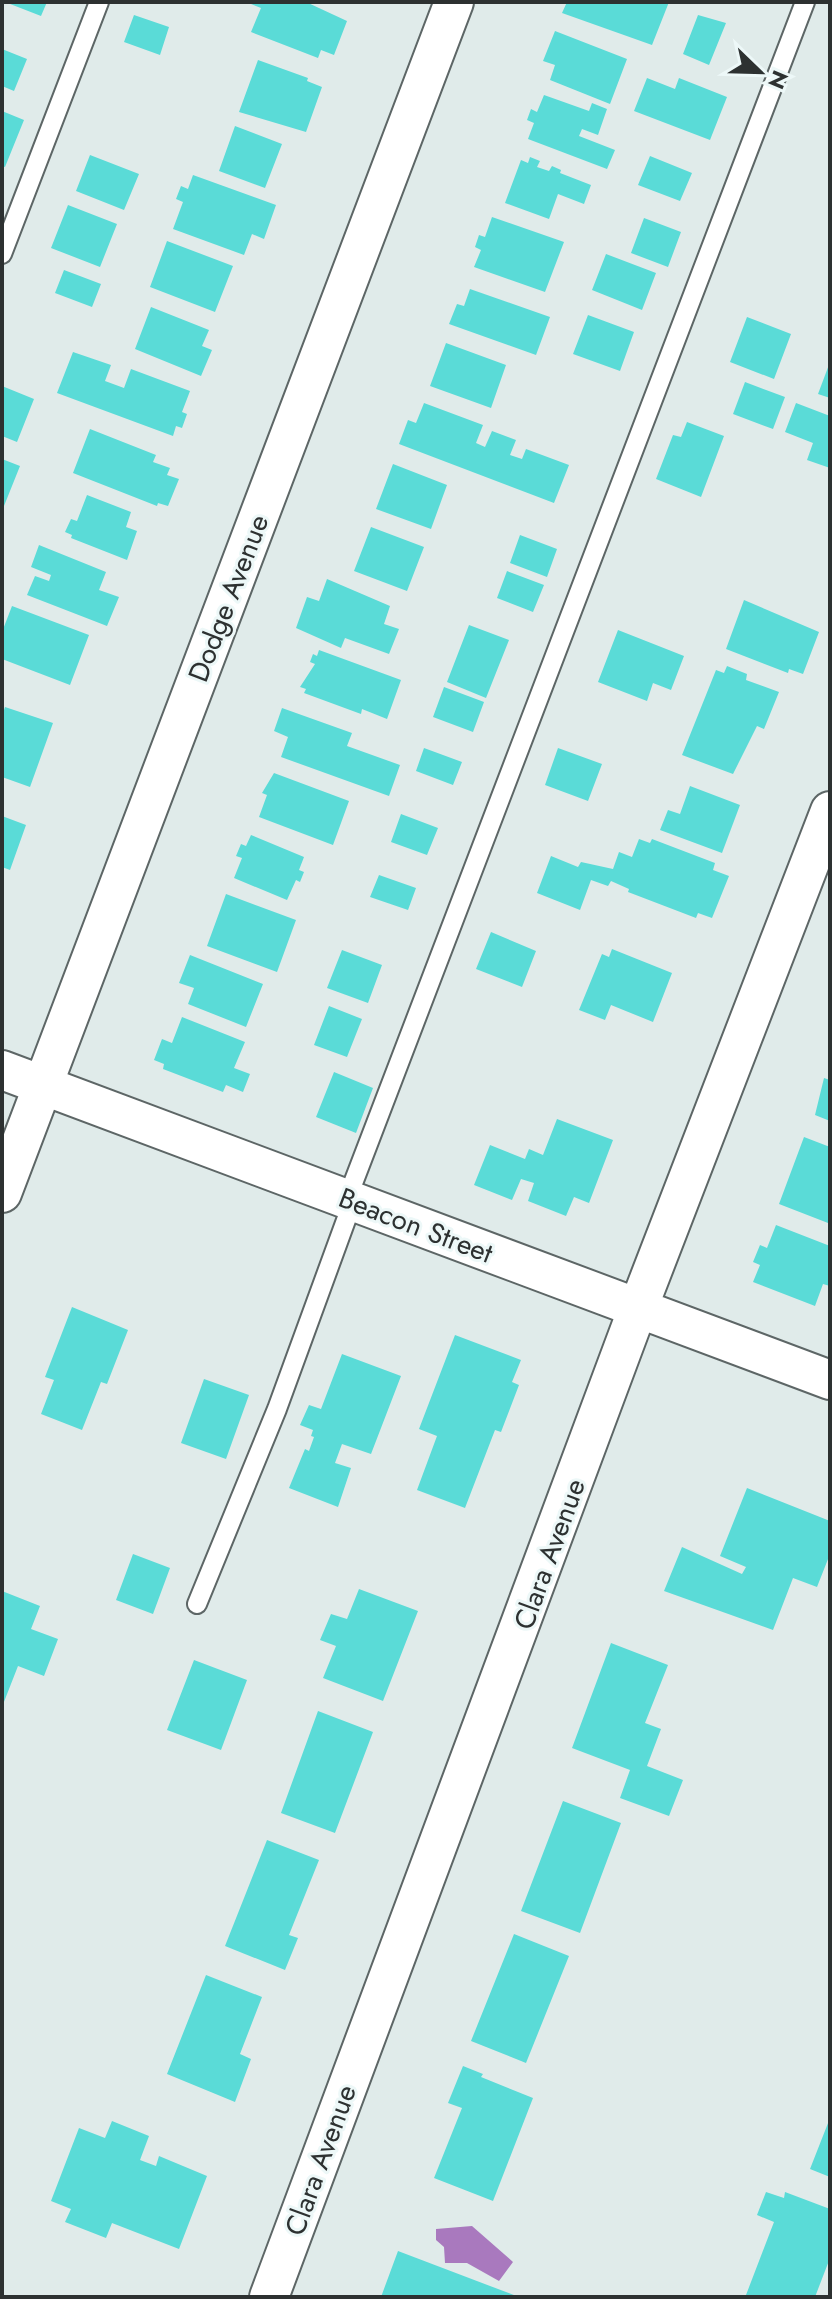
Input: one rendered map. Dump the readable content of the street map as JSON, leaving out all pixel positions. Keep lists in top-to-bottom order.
{
  "streets": {
    "street": ["Dodge Avenue", "Beacon Street", "Clara Avenue"]
  },
  "crossings": [
    ["Dodge Avenue", "Beacon Street"],
    ["Beacon Street", "Clara Avenue"]
  ],
  "north": "bottom right"
}
